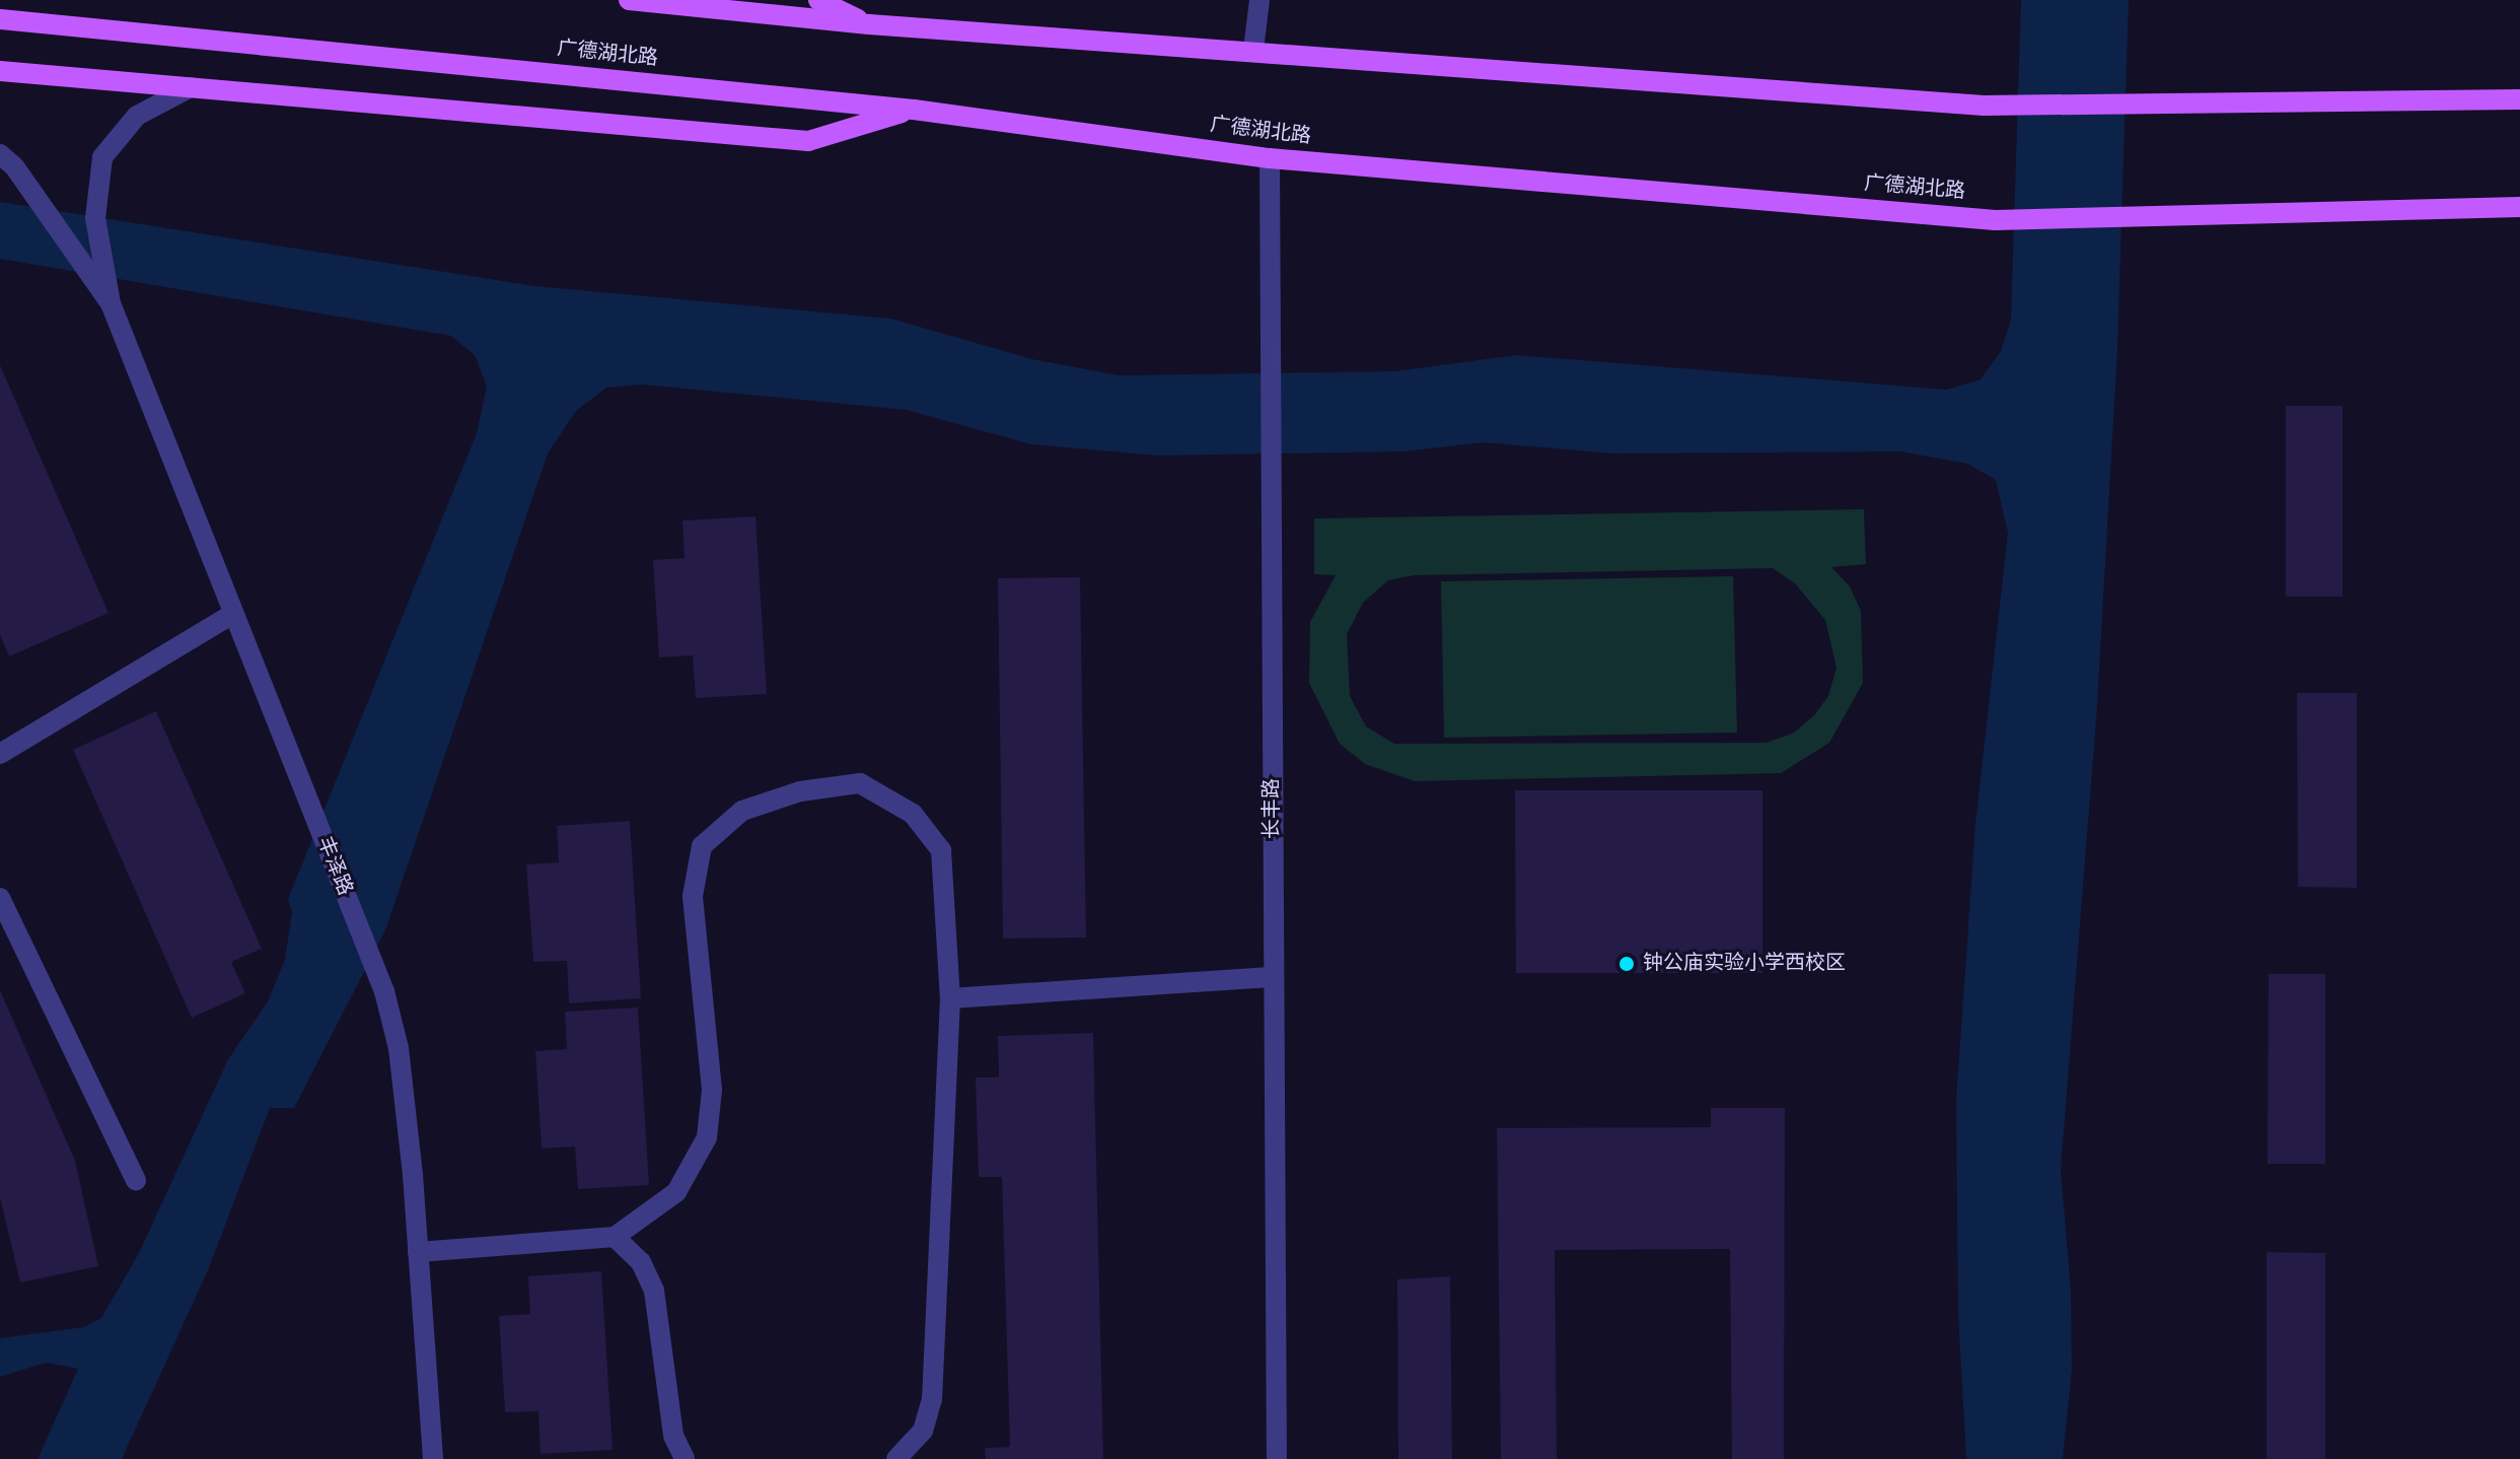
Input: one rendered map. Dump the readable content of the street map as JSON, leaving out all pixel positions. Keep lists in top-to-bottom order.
{
  "streets": {
    "main road": ["广德湖北路"],
    "street": ["长丰路", "丰泽路"]
  },
  "crossings": [
    ["广德湖北路", "长丰路"]
  ],
  "places": ["钟公庙实验小学西校区"]
}
